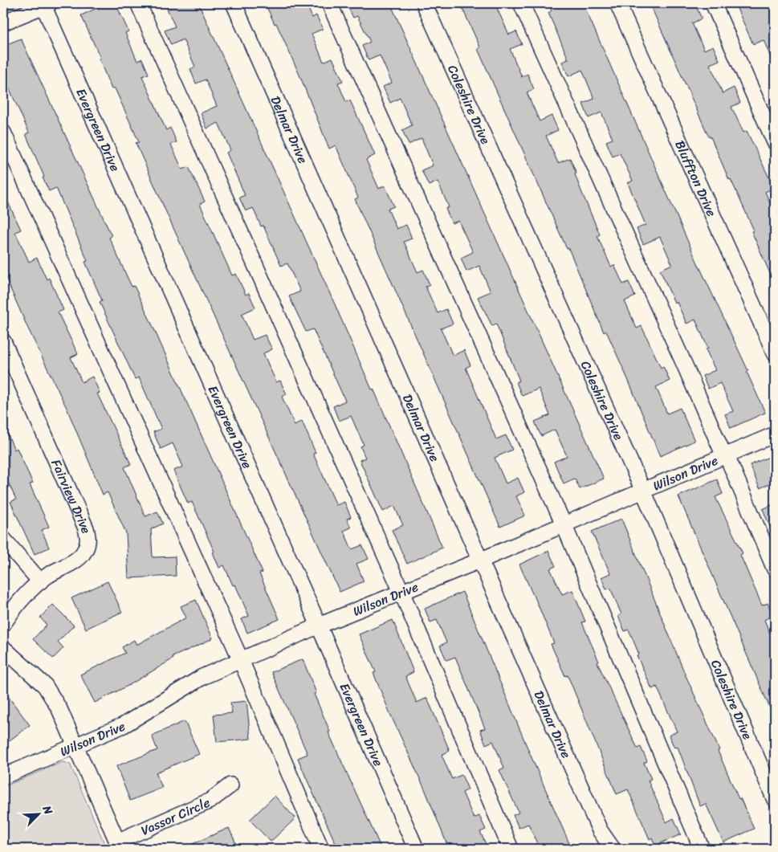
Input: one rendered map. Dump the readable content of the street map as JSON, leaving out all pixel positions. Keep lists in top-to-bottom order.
{
  "streets": {
    "street": [
      "Coleshire Drive",
      "Delmar Drive",
      "Evergreen Drive",
      "Bluffton Drive",
      "Wilson Drive",
      "Fairview Drive",
      "Vassor Circle"
    ]
  },
  "crossings": [
    ["Coleshire Drive", "Wilson Drive"],
    ["Delmar Drive", "Wilson Drive"],
    ["Evergreen Drive", "Wilson Drive"]
  ],
  "north": "top right"
}
